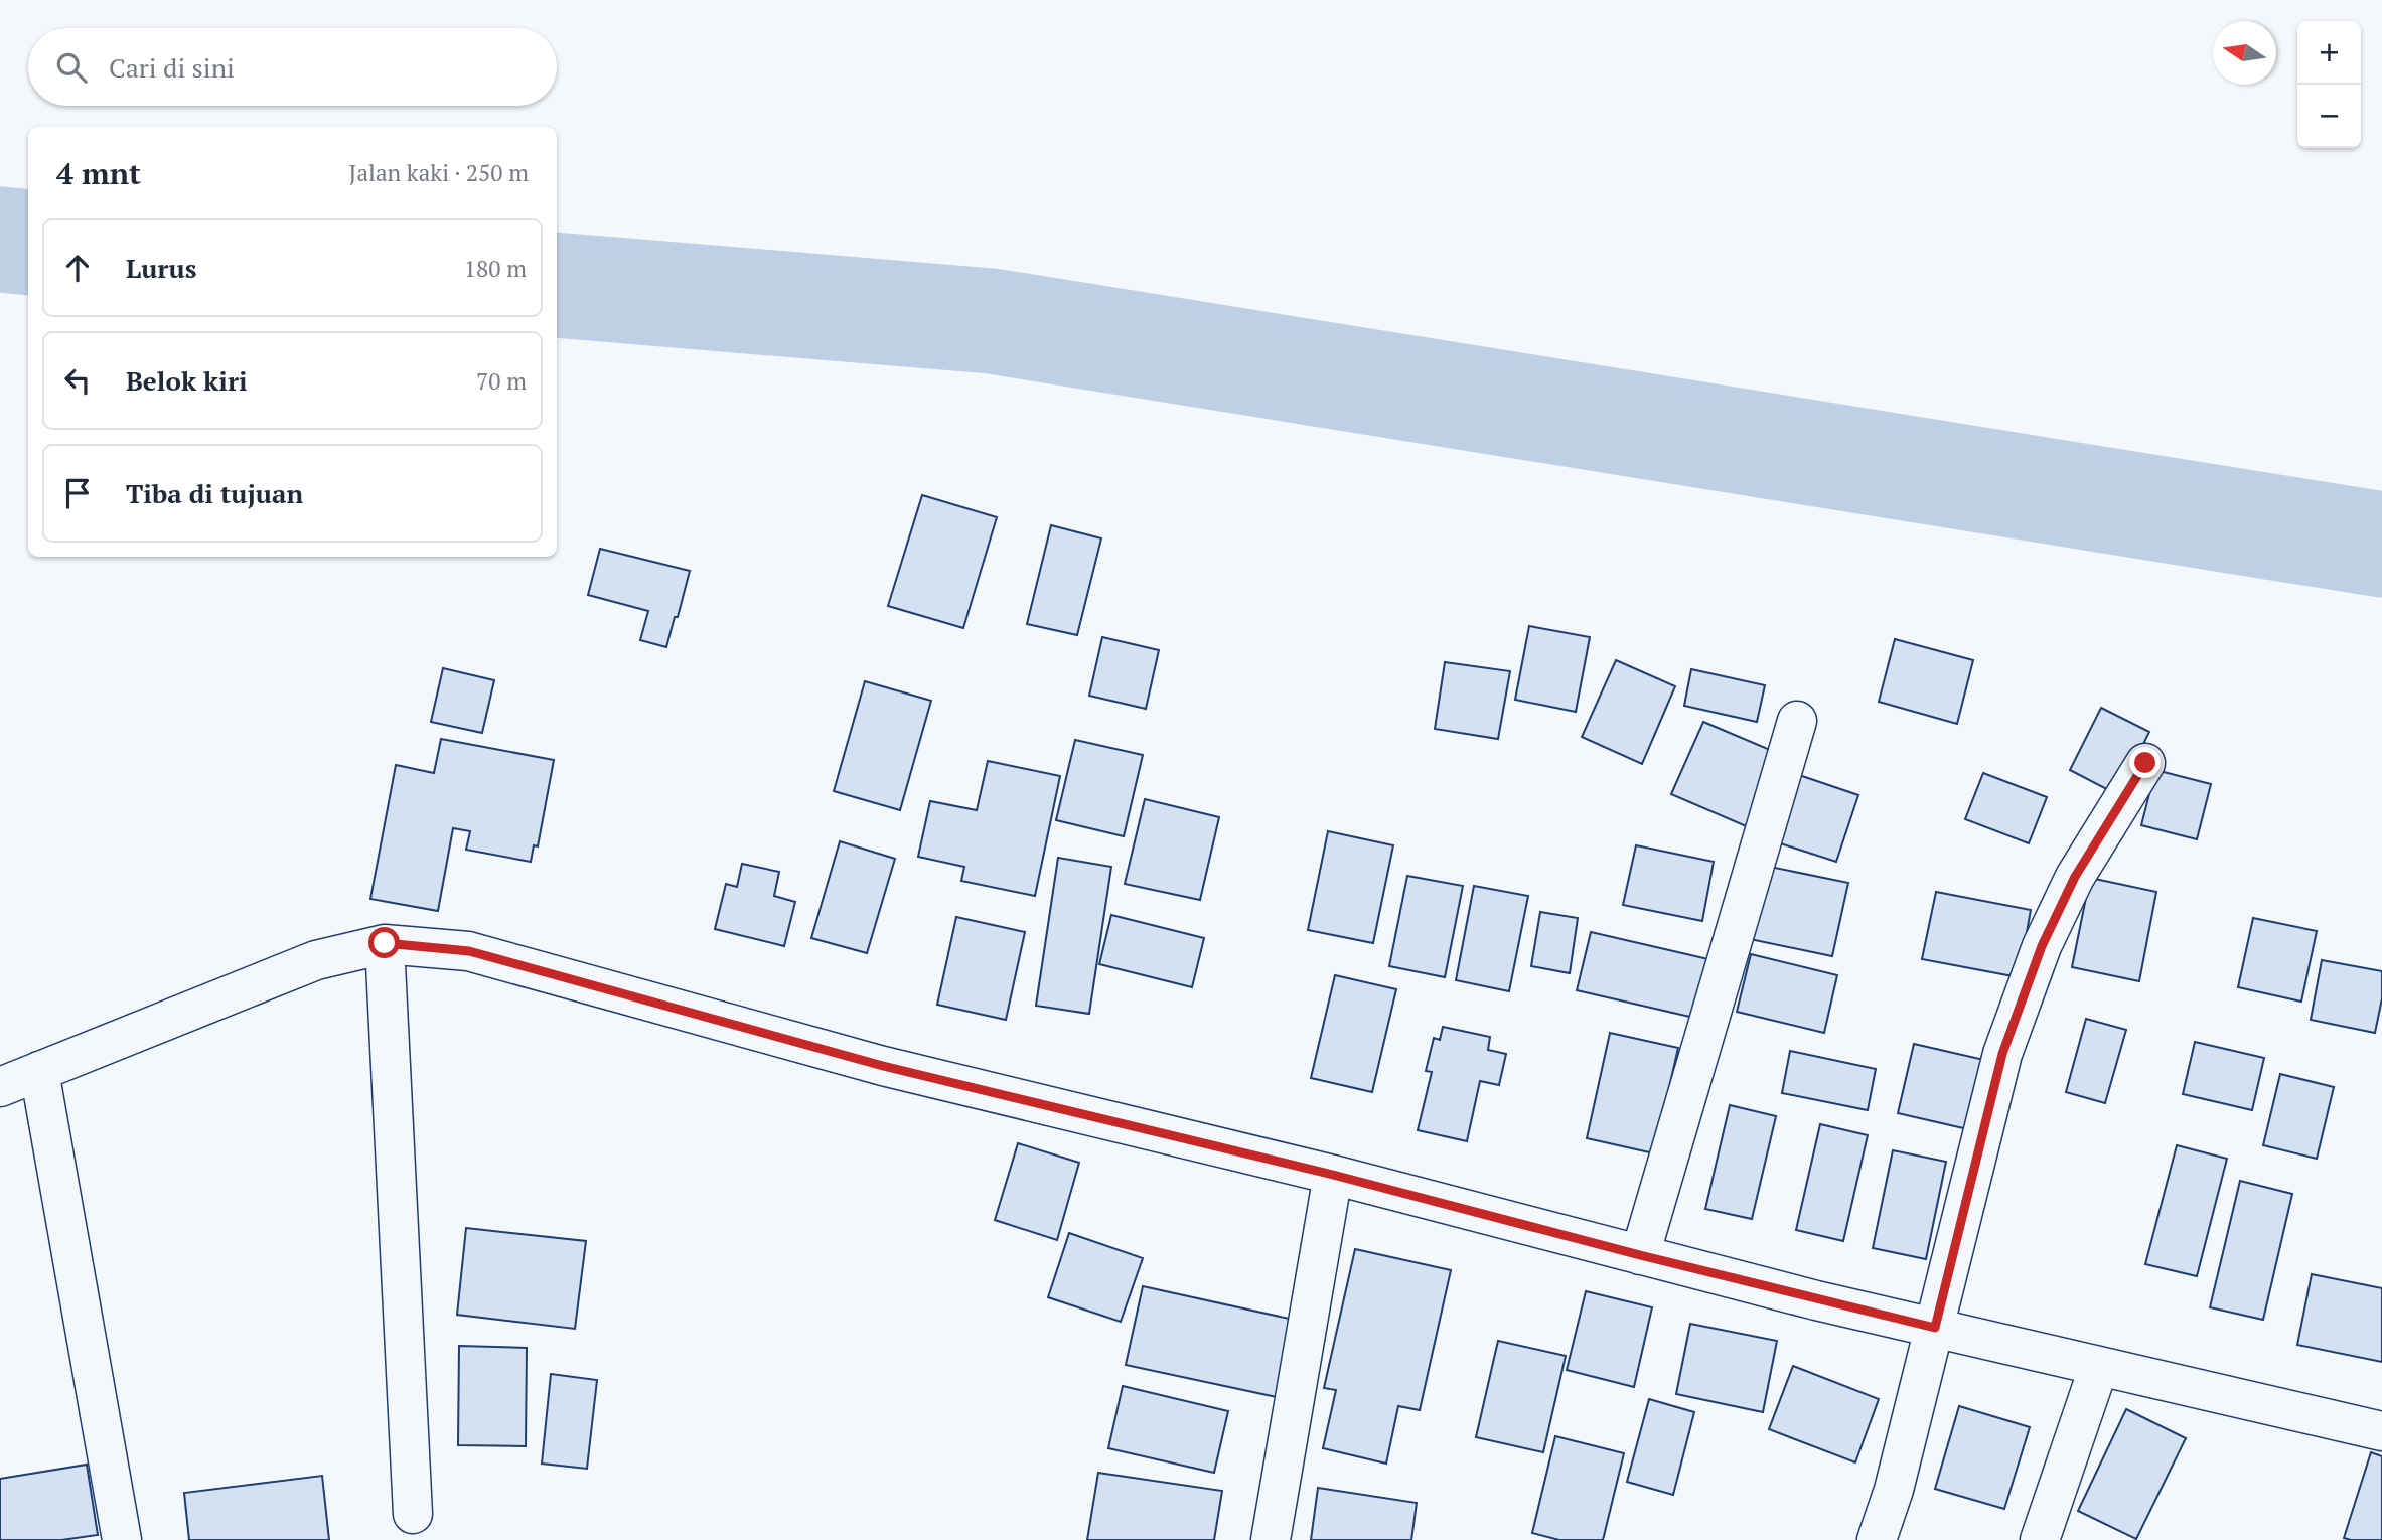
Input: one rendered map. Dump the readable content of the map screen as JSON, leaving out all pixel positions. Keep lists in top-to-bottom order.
{
  "north": "left",
  "page": {
    "map_buttons": ["+", "−"],
    "search": "Cari di sini",
    "heading": ["4 mnt", "Jalan kaki · 250 m"],
    "list": [
      ["Lurus", "180 m"],
      ["Belok kiri", "70 m"],
      "Tiba di tujuan"
    ]
  }
}
